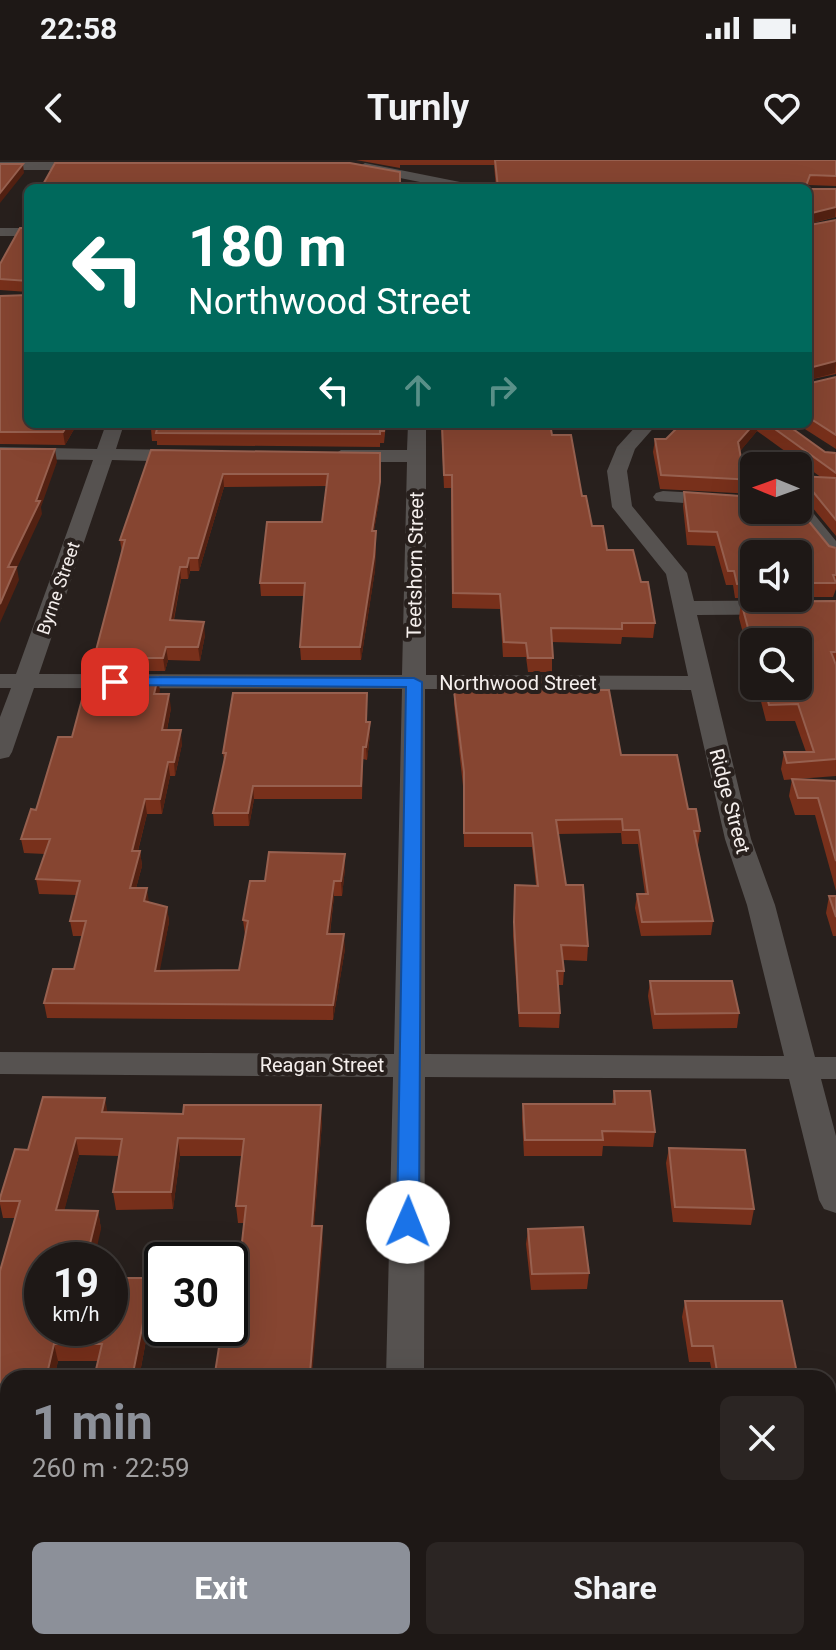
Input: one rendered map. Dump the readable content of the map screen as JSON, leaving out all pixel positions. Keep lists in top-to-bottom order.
{
  "streets": {
    "street": [
      "Teetshorn Street",
      "Byrne Street",
      "Northwood Street",
      "Ridge Street",
      "Reagan Street"
    ]
  },
  "crossings": [
    ["Teetshorn Street", "Northwood Street"],
    ["Teetshorn Street", "Reagan Street"],
    ["Byrne Street", "Northwood Street"],
    ["Northwood Street", "Ridge Street"],
    ["Ridge Street", "Reagan Street"]
  ],
  "north": "left",
  "page": {
    "status": "22:58",
    "header": "Turnly",
    "turn": ["180 m", "Northwood Street"],
    "speed": "19 km/h",
    "limit": "30",
    "heading": ["1 min", "260 m · 22:59"],
    "buttons": ["Exit", "Share"]
  }
}
